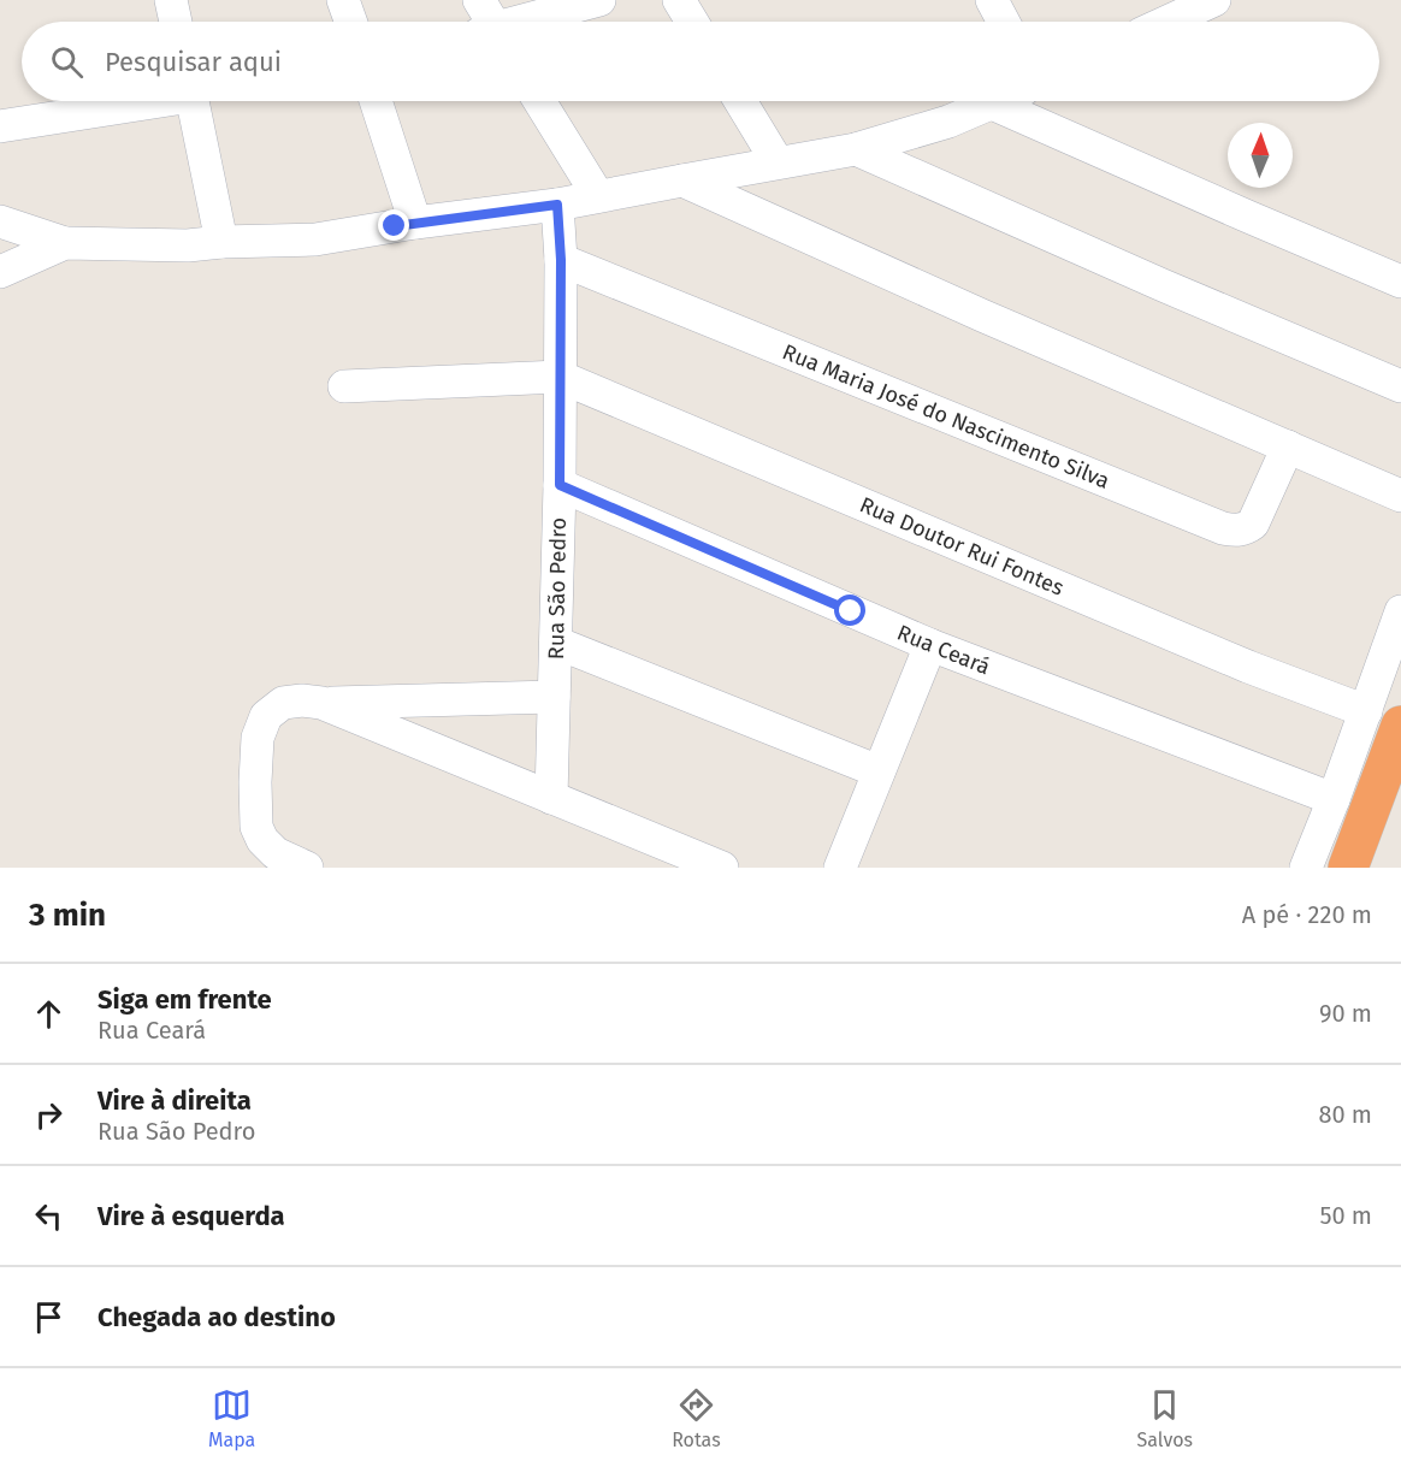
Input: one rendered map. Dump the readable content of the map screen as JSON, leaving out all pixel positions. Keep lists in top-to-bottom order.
{
  "streets": {
    "street": [
      "Rua Maria José do Nascimento Silva",
      "Rua Doutor Rui Fontes",
      "Rua São Pedro",
      "Rua Ceará"
    ]
  },
  "crossings": [
    ["Rua Maria José do Nascimento Silva", "Rua São Pedro"],
    ["Rua Doutor Rui Fontes", "Rua São Pedro"],
    ["Rua São Pedro", "Rua Ceará"]
  ],
  "north": "top",
  "page": {
    "search": "Pesquisar aqui",
    "heading": ["3 min", "A pé · 220 m"],
    "list": [
      ["Siga em frente", "Rua Ceará", "90 m"],
      ["Vire à direita", "Rua São Pedro", "80 m"],
      ["Vire à esquerda", "50 m"],
      "Chegada ao destino"
    ],
    "nav": ["Mapa", "Rotas", "Salvos"]
  }
}
